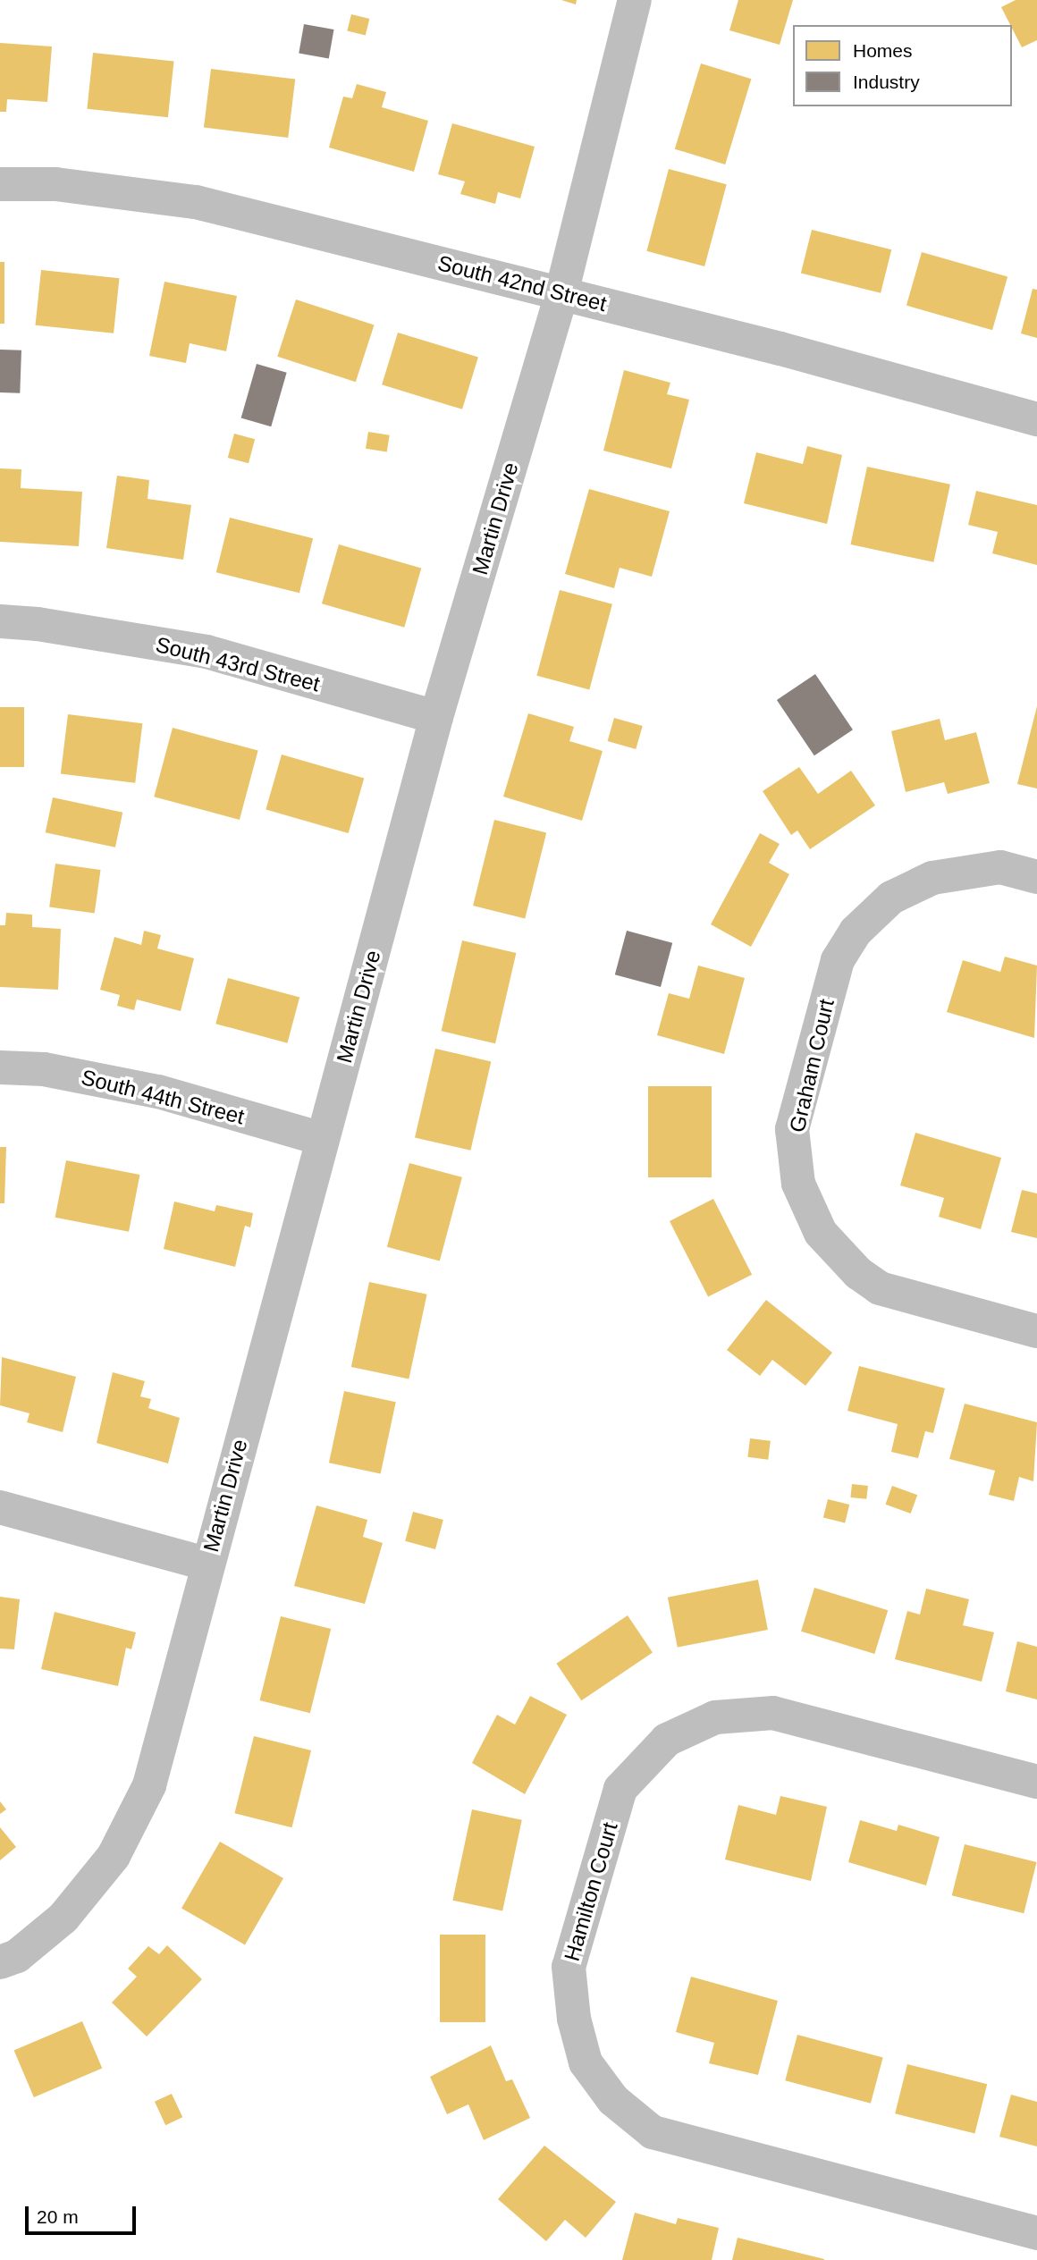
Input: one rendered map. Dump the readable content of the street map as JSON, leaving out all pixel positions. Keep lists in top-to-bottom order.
{
  "streets": {
    "street": [
      "South 42nd Street",
      "Martin Drive",
      "South 43rd Street",
      "Graham Court",
      "South 44th Street",
      "Hamilton Court"
    ]
  },
  "crossings": [
    ["South 42nd Street", "Martin Drive"],
    ["Martin Drive", "South 43rd Street"],
    ["Martin Drive", "South 44th Street"]
  ],
  "legend": ["Homes", "Industry"],
  "scale_bar": "20 m"
}
